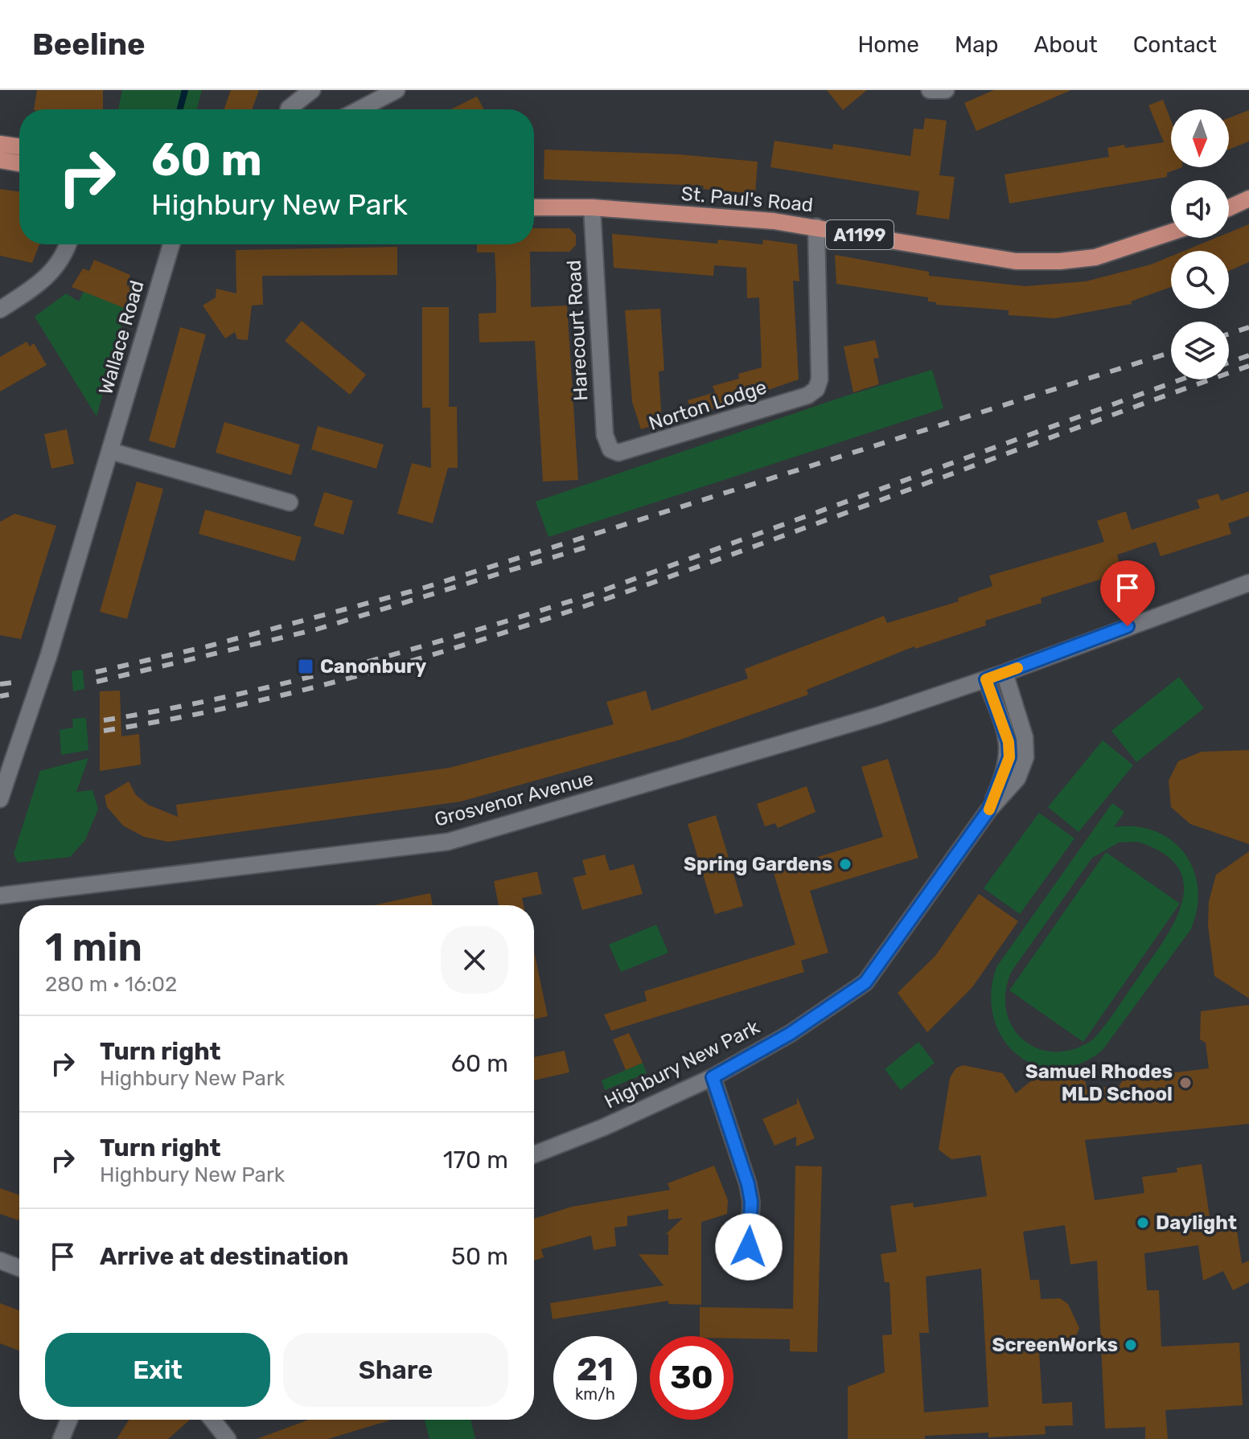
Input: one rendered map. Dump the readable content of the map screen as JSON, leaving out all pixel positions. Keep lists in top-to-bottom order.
{
  "streets": {
    "main road": ["St. Paul's Road", "A1199"],
    "street": [
      "Harecourt Road",
      "Wallace Road",
      "Norton Lodge",
      "Grosvenor Avenue",
      "Highbury New Park"
    ]
  },
  "crossings": [
    ["St. Paul's Road", "Harecourt Road"],
    ["St. Paul's Road", "Norton Lodge"],
    ["Harecourt Road", "Norton Lodge"],
    ["Grosvenor Avenue", "Highbury New Park"]
  ],
  "places": {
    "transit": ["Canonbury"],
    "other": [
      "Spring Gardens",
      "Samuel Rhodes MLD School",
      "Daylight",
      "ScreenWorks"
    ]
  },
  "north": "bottom",
  "page": {
    "header": "Beeline",
    "nav": [
      "Home",
      "Map",
      "About",
      "Contact"
    ],
    "turn": ["60 m", "Highbury New Park"],
    "heading": ["1 min", "280 m · 16:02"],
    "list": [
      {
        "name": "Turn right",
        "note": "Highbury New Park",
        "value": "60 m"
      },
      {
        "name": "Turn right",
        "note": "Highbury New Park",
        "value": "170 m"
      },
      {
        "name": "Arrive at destination",
        "value": "50 m"
      }
    ],
    "buttons": ["Exit", "Share"],
    "speed": "21 km/h",
    "limit": "30"
  }
}
